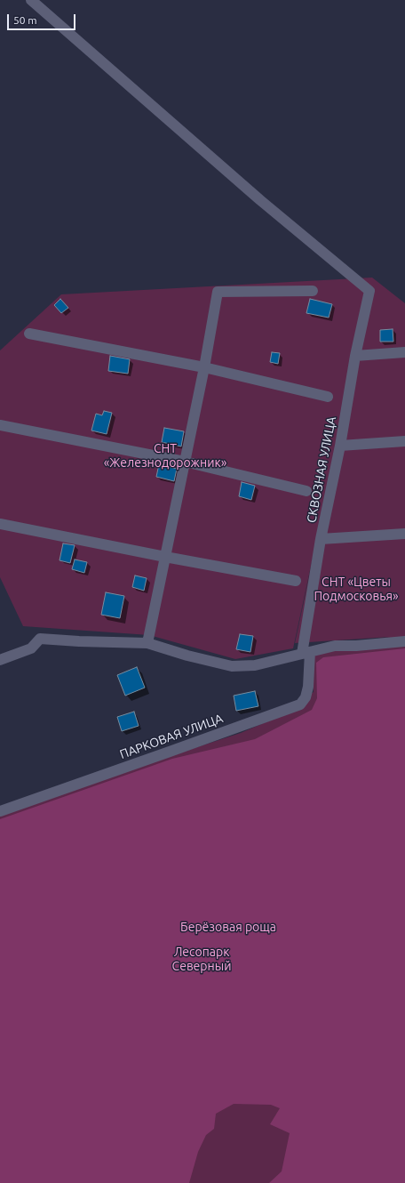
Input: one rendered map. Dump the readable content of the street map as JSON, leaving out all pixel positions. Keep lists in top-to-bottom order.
{
  "streets": {
    "street": ["СКВОЗНАЯ УЛИЦА", "ПАРКОВАЯ УЛИЦА"]
  },
  "crossings": [
    ["СКВОЗНАЯ УЛИЦА", "ПАРКОВАЯ УЛИЦА"]
  ],
  "parks": [
    "СНТ «Железнодорожник»",
    "СНТ «Цветы Подмосковья»",
    "Берёзовая роща",
    "Лесопарк Северный"
  ],
  "scale_bar": "50 m"
}
